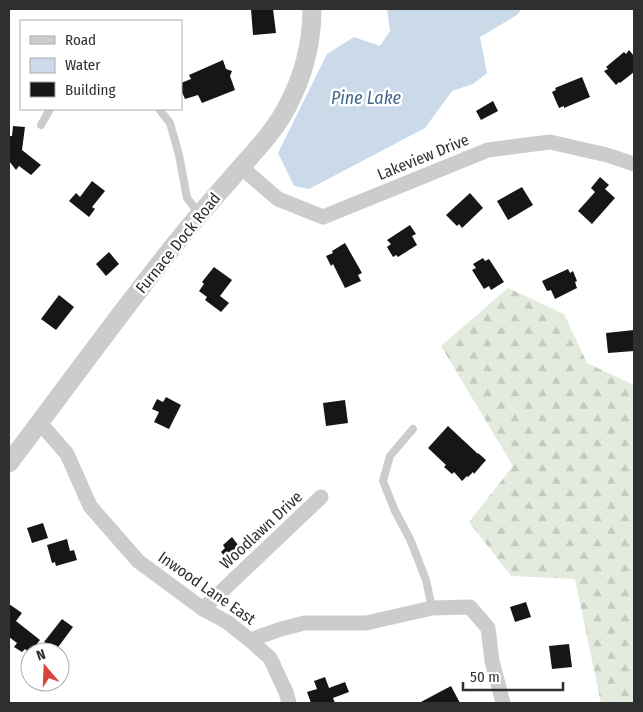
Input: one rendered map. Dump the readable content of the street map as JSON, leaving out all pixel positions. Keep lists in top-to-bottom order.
{
  "streets": {
    "street": [
      "Lakeview Drive",
      "Furnace Dock Road",
      "Woodlawn Drive",
      "Inwood Lane East"
    ]
  },
  "crossings": [
    ["Lakeview Drive", "Furnace Dock Road"],
    ["Furnace Dock Road", "Inwood Lane East"],
    ["Woodlawn Drive", "Inwood Lane East"]
  ],
  "water": ["Pine Lake"],
  "legend": ["Road", "Water", "Building"],
  "scale_bar": "50 m",
  "north": "top"
}
